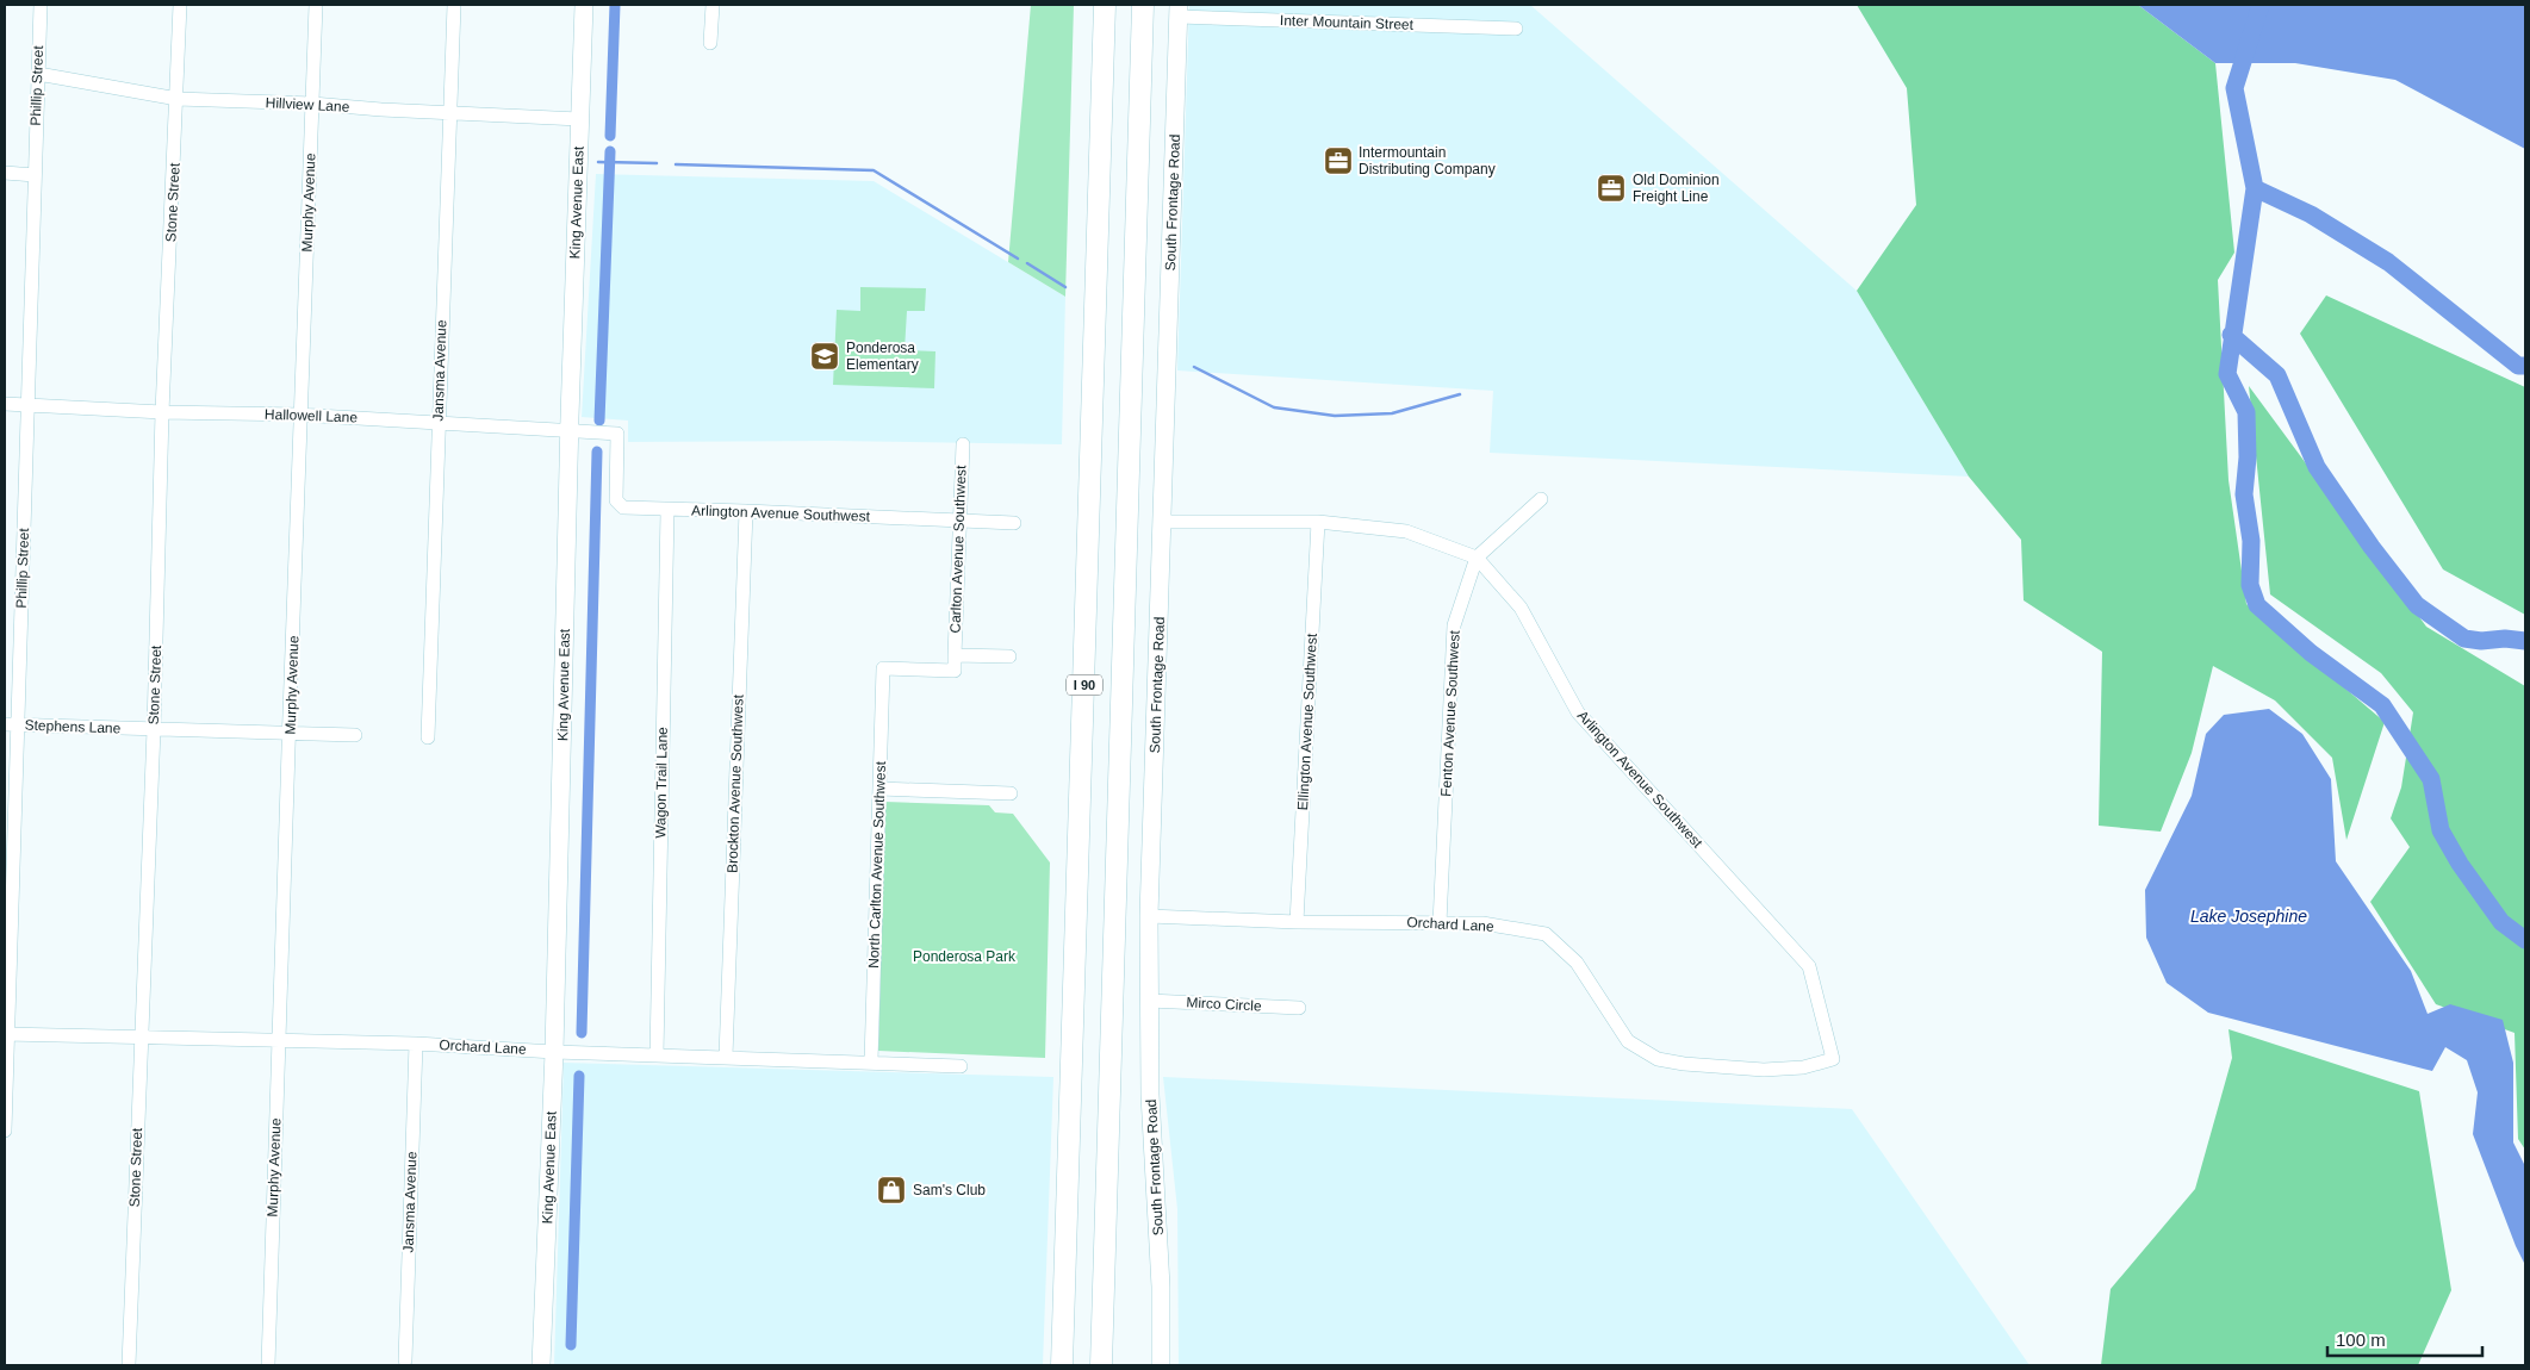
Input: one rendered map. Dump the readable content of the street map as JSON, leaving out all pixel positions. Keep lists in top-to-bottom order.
{
  "streets": {
    "highway": ["I 90"],
    "main road": ["King Avenue East", "South Frontage Road"],
    "street": [
      "Inter Mountain Street",
      "Phillip Street",
      "Hillview Lane",
      "Stone Street",
      "Murphy Avenue",
      "Jansma Avenue",
      "Hallowell Lane",
      "Arlington Avenue Southwest",
      "Carlton Avenue Southwest",
      "Fenton Avenue Southwest",
      "Ellington Avenue Southwest",
      "Stephens Lane",
      "Wagon Trail Lane",
      "Brockton Avenue Southwest",
      "North Carlton Avenue Southwest",
      "Orchard Lane",
      "Mirco Circle"
    ]
  },
  "crossings": [
    ["Inter Mountain Street", "South Frontage Road"],
    ["Phillip Street", "Hillview Lane"],
    ["Phillip Street", "Hallowell Lane"],
    ["Phillip Street", "Stephens Lane"],
    ["Phillip Street", "Orchard Lane"],
    ["Hillview Lane", "Stone Street"],
    ["Hillview Lane", "Murphy Avenue"],
    ["Hillview Lane", "King Avenue East"],
    ["Hillview Lane", "Jansma Avenue"],
    ["Stone Street", "Hallowell Lane"],
    ["Stone Street", "Stephens Lane"],
    ["Stone Street", "Orchard Lane"],
    ["Murphy Avenue", "Hallowell Lane"],
    ["Murphy Avenue", "Stephens Lane"],
    ["Murphy Avenue", "Orchard Lane"],
    ["King Avenue East", "Hallowell Lane"],
    ["King Avenue East", "Orchard Lane"],
    ["South Frontage Road", "Arlington Avenue Southwest"],
    ["South Frontage Road", "Orchard Lane"],
    ["South Frontage Road", "Mirco Circle"],
    ["Jansma Avenue", "Hallowell Lane"],
    ["Jansma Avenue", "Orchard Lane"],
    ["Hallowell Lane", "Arlington Avenue Southwest"],
    ["Arlington Avenue Southwest", "Carlton Avenue Southwest"],
    ["Arlington Avenue Southwest", "Fenton Avenue Southwest"],
    ["Arlington Avenue Southwest", "Ellington Avenue Southwest"],
    ["Arlington Avenue Southwest", "Wagon Trail Lane"],
    ["Arlington Avenue Southwest", "Brockton Avenue Southwest"],
    ["Arlington Avenue Southwest", "Orchard Lane"],
    ["Carlton Avenue Southwest", "North Carlton Avenue Southwest"],
    ["Fenton Avenue Southwest", "Orchard Lane"],
    ["Ellington Avenue Southwest", "Orchard Lane"],
    ["Wagon Trail Lane", "Orchard Lane"],
    ["Brockton Avenue Southwest", "Orchard Lane"],
    ["North Carlton Avenue Southwest", "Orchard Lane"]
  ],
  "water": ["Lake Josephine"],
  "parks": ["Ponderosa Park"],
  "places": {
    "office": ["Intermountain Distributing Company", "Old Dominion Freight Line"],
    "school or university": ["Ponderosa Elementary"],
    "shop": ["Sam's Club"]
  },
  "scale_bar": "100 m"
}
